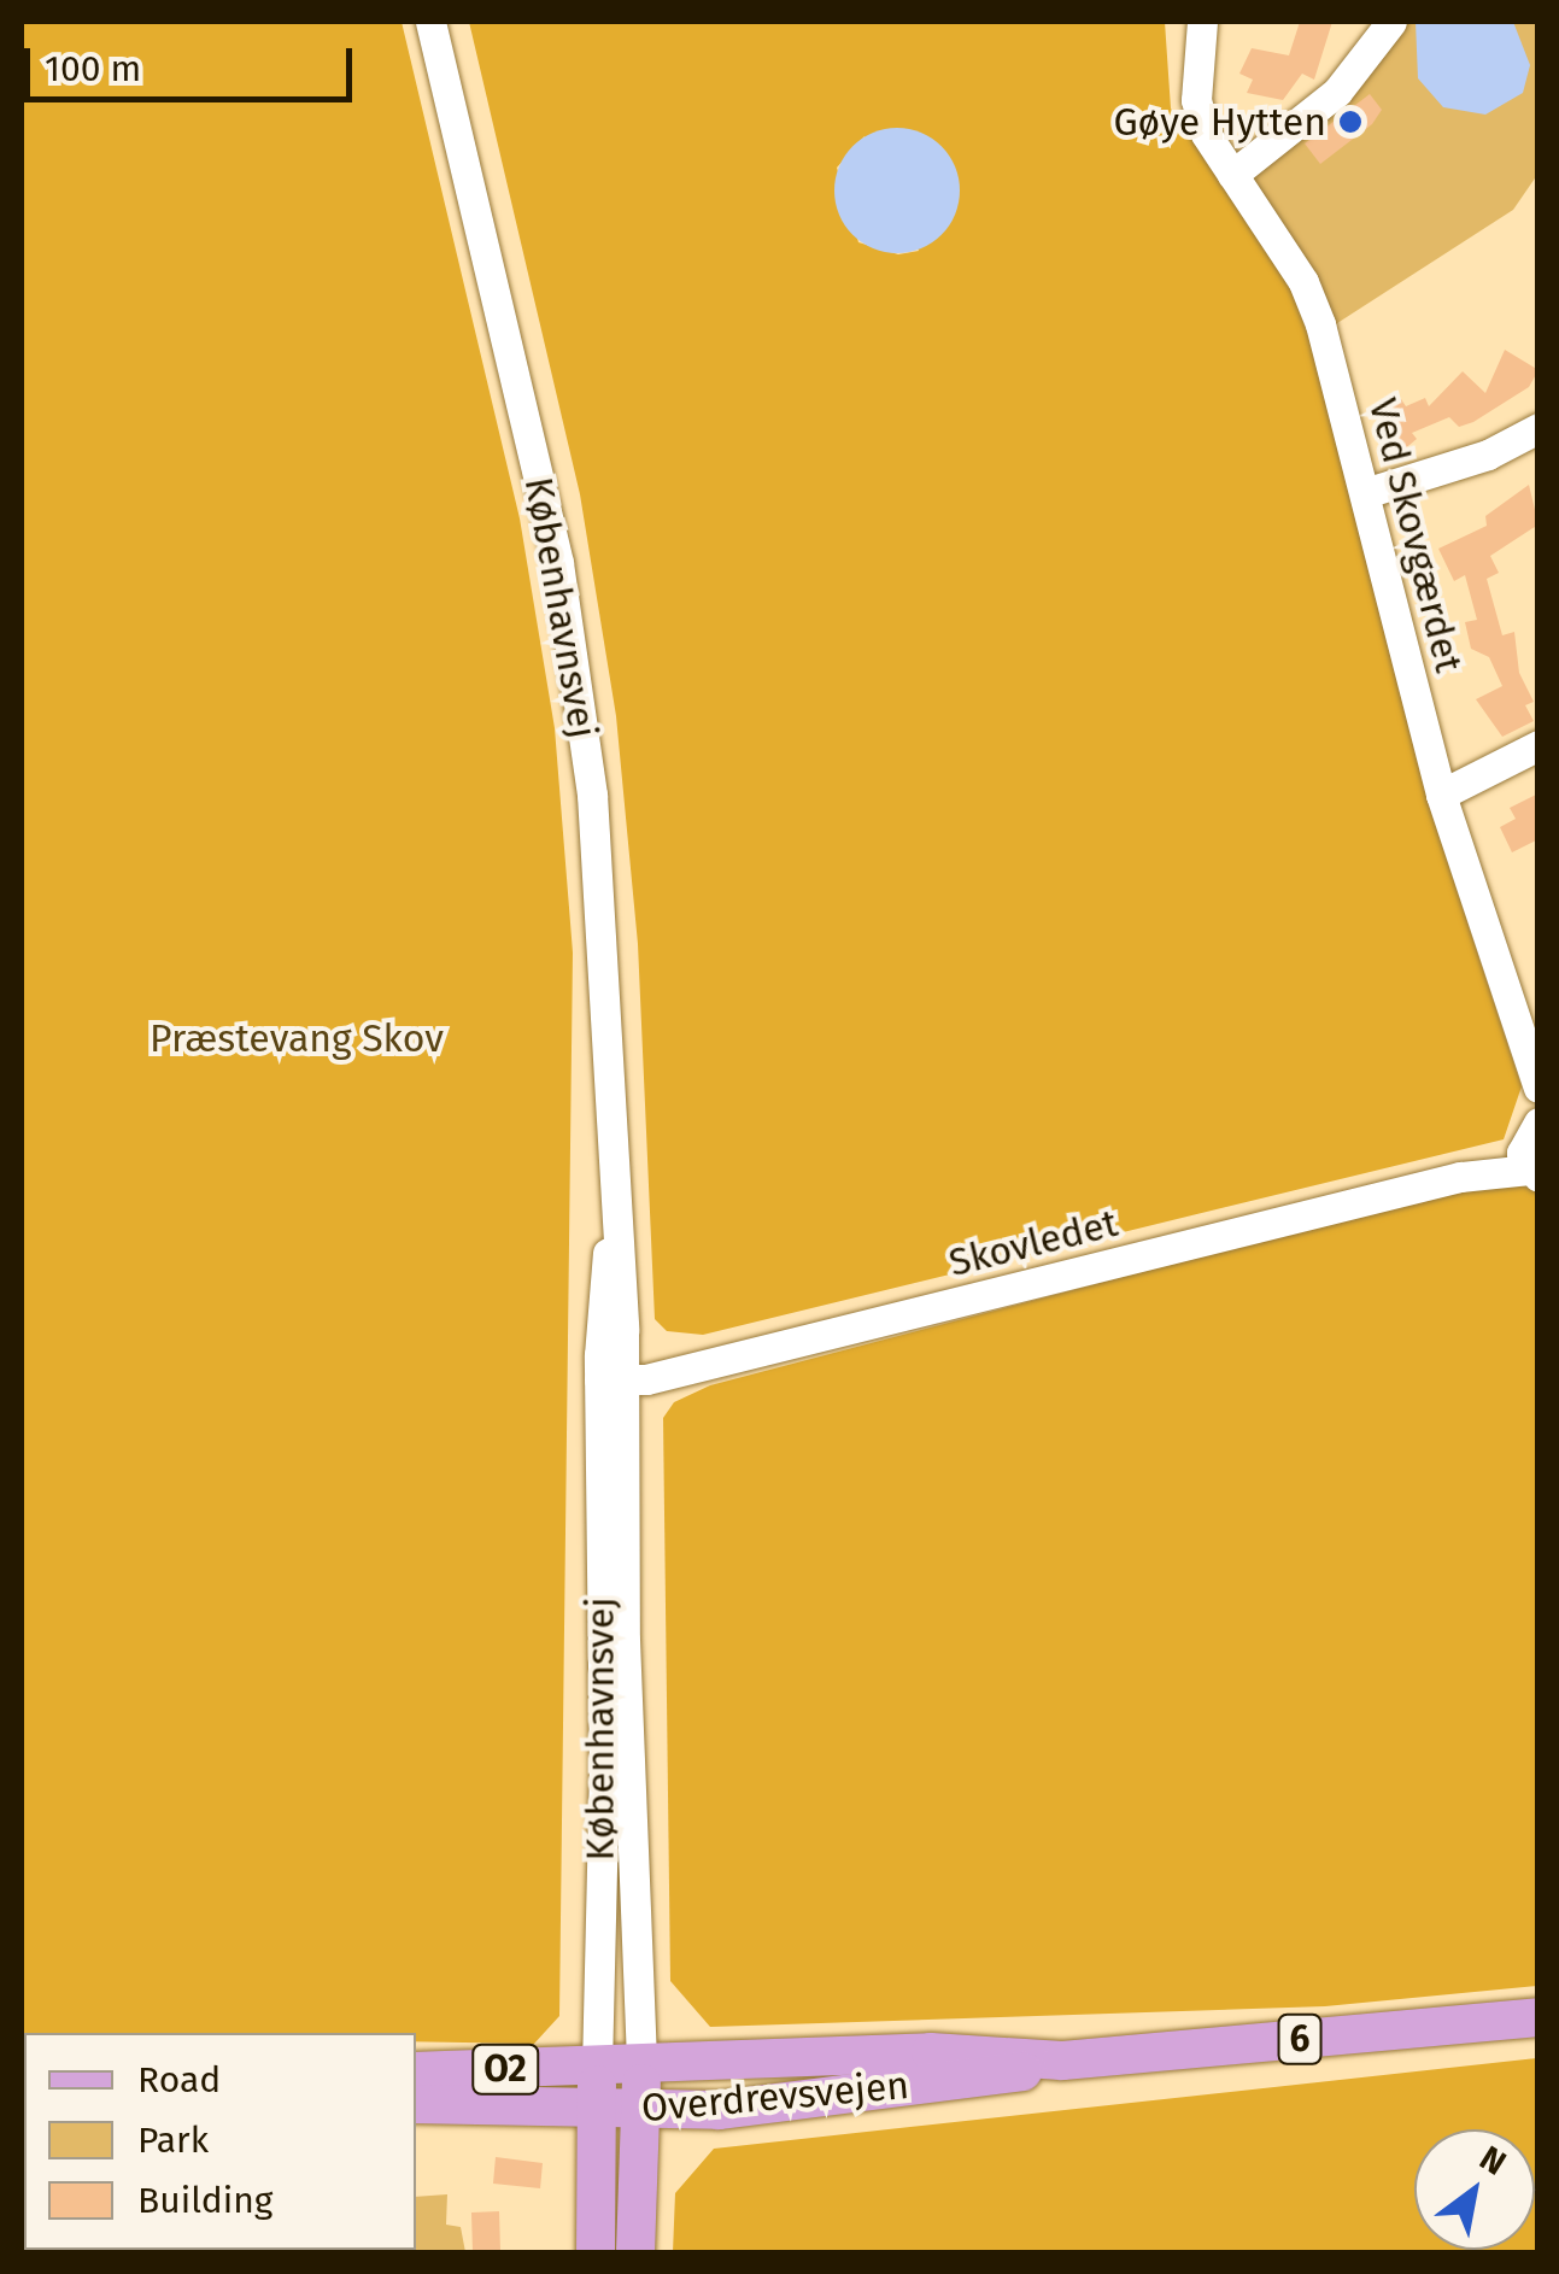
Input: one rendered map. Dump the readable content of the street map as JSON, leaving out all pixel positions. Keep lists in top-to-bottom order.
{
  "streets": {
    "main road": [
      "Københavnsvej",
      "6",
      "O2",
      "Overdrevsvejen"
    ],
    "street": ["Ved Skovgærdet", "Skovledet"]
  },
  "crossings": [
    ["Københavnsvej", "Skovledet"],
    ["Københavnsvej", "Overdrevsvejen"]
  ],
  "parks": ["Præstevang Skov"],
  "places": ["Gøye Hytten"],
  "legend": ["Road", "Park", "Building"],
  "scale_bar": "100 m",
  "north": "top right"
}
